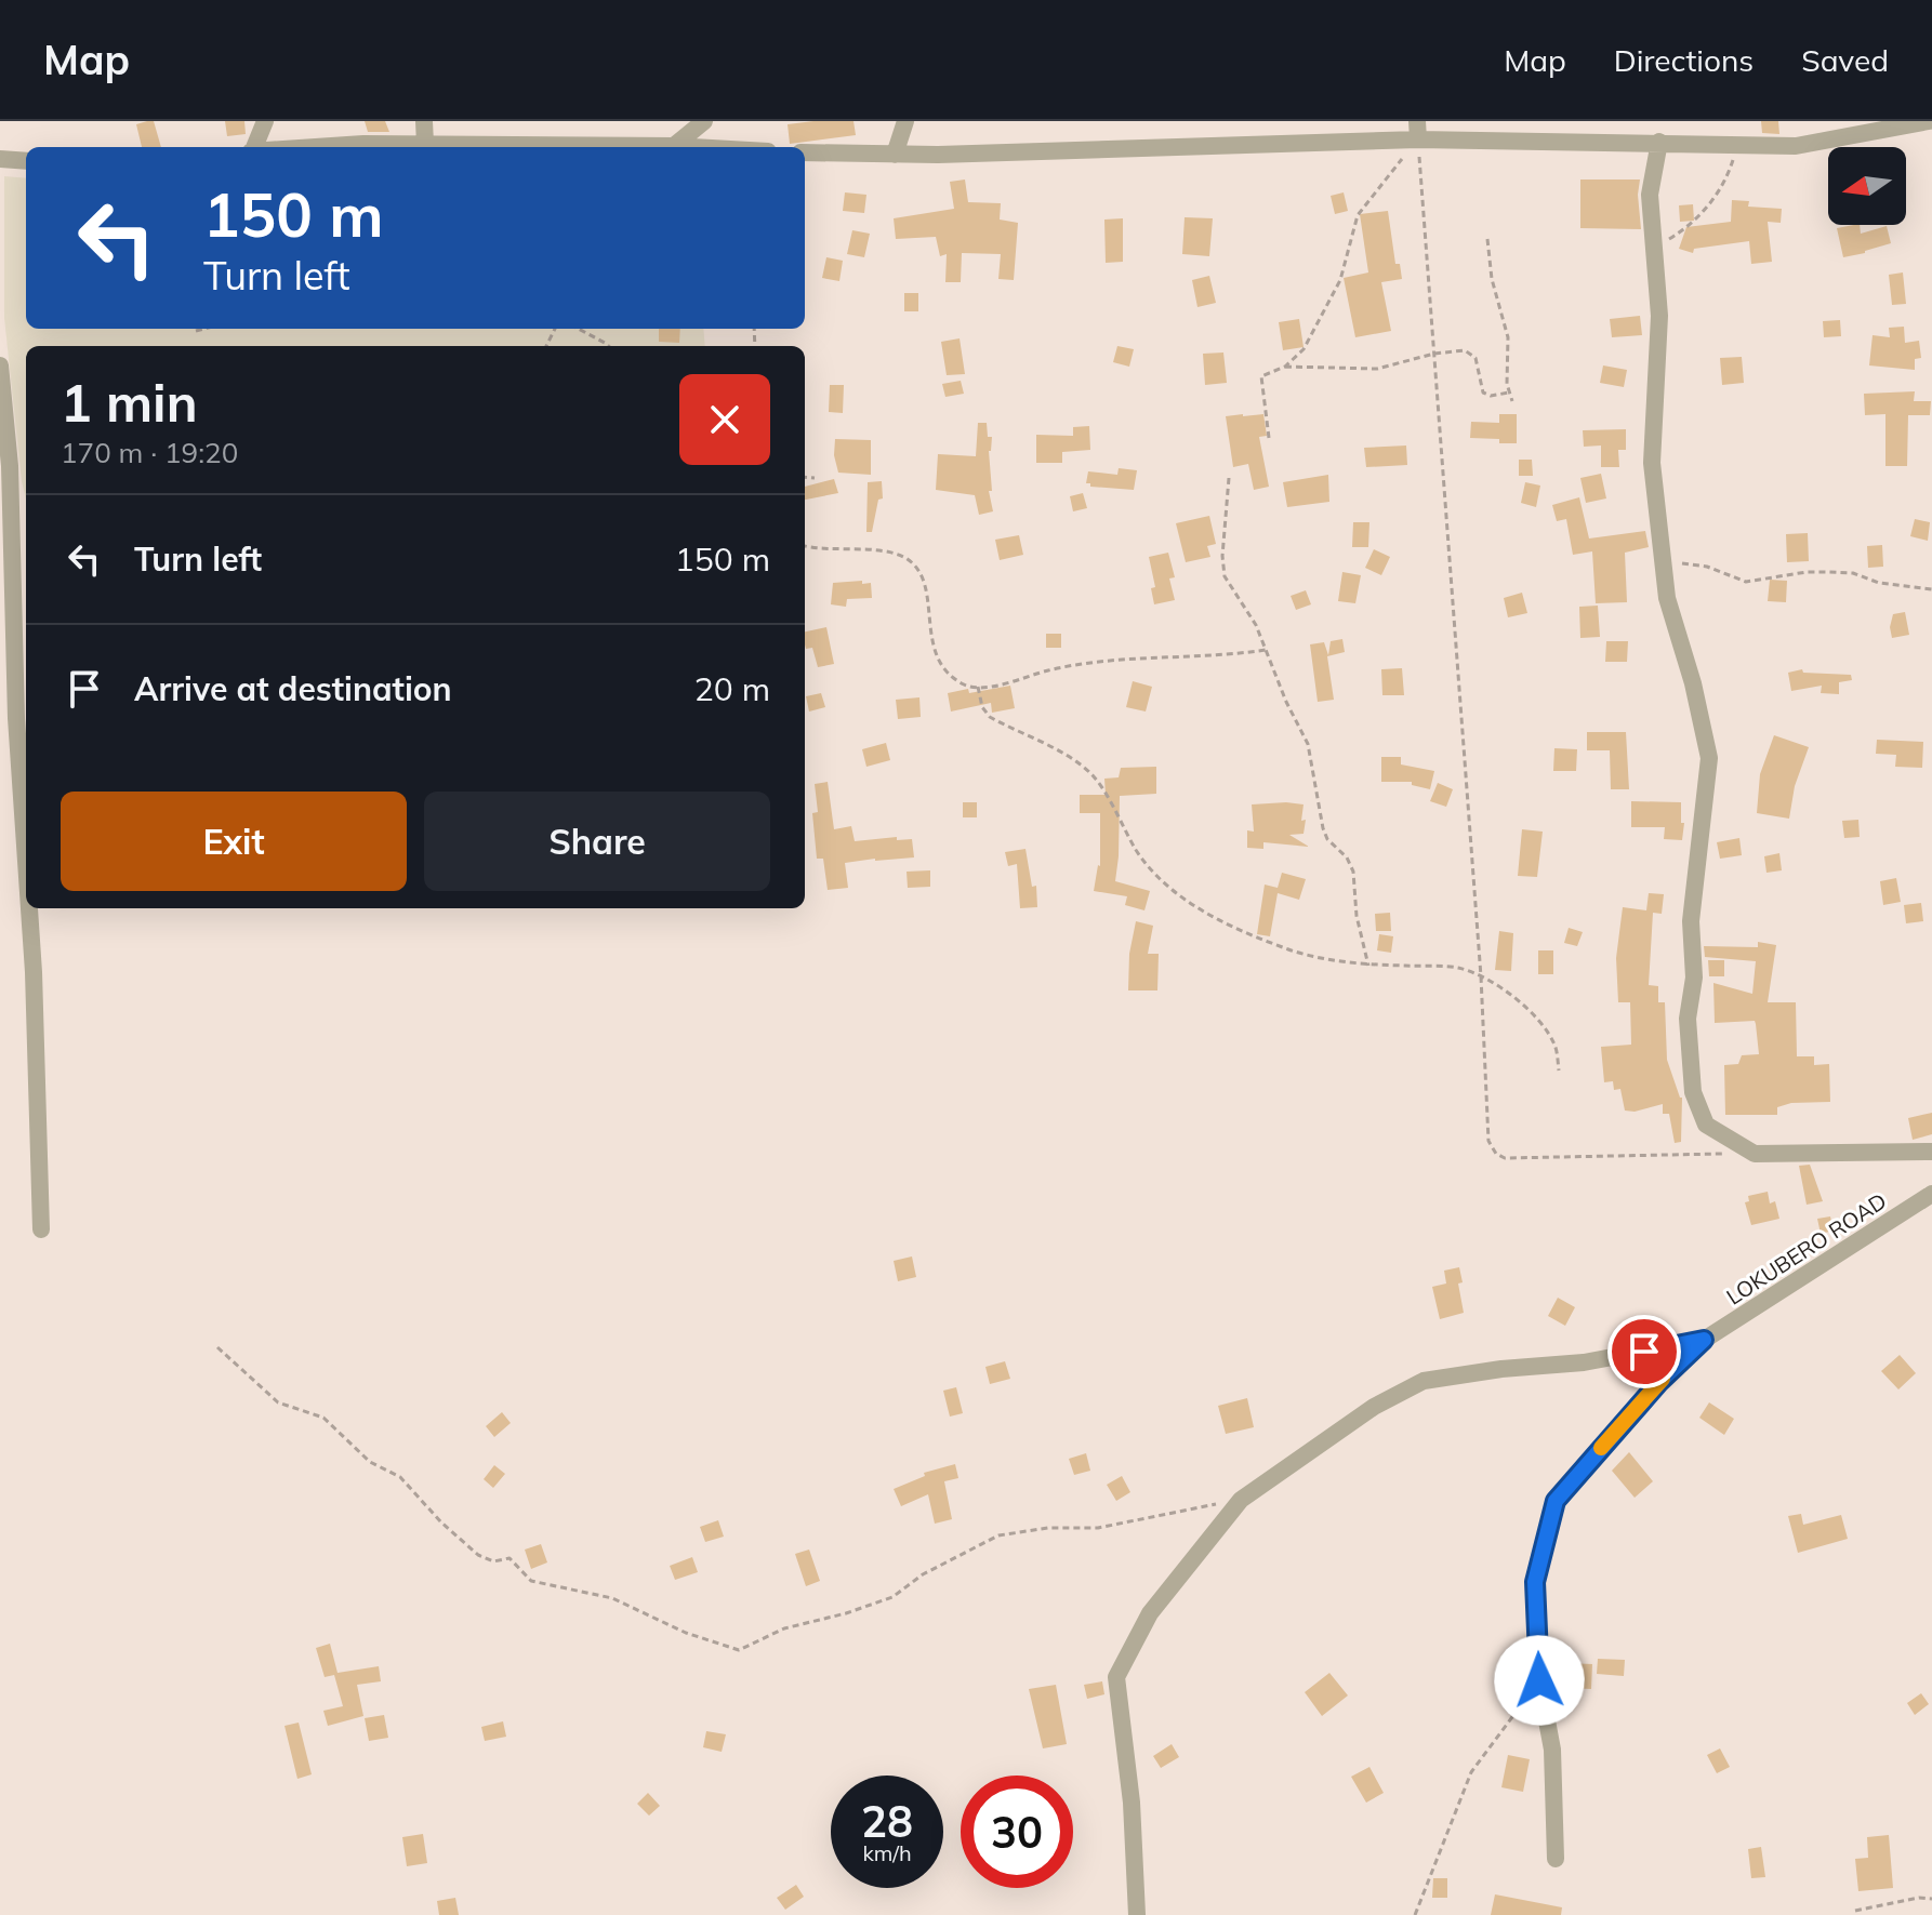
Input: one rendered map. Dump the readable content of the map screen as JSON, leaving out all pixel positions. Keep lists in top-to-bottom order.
{
  "streets": {
    "street": ["LOKUBERO ROAD"]
  },
  "north": "left",
  "page": {
    "header": "Map",
    "nav": ["Map", "Directions", "Saved"],
    "turn": ["150 m", "Turn left"],
    "heading": ["1 min", "170 m · 19:20"],
    "list": [
      {
        "name": "Turn left",
        "value": "150 m"
      },
      {
        "name": "Arrive at destination",
        "value": "20 m"
      }
    ],
    "buttons": ["Exit", "Share"],
    "speed": "28 km/h",
    "limit": "30"
  }
}
